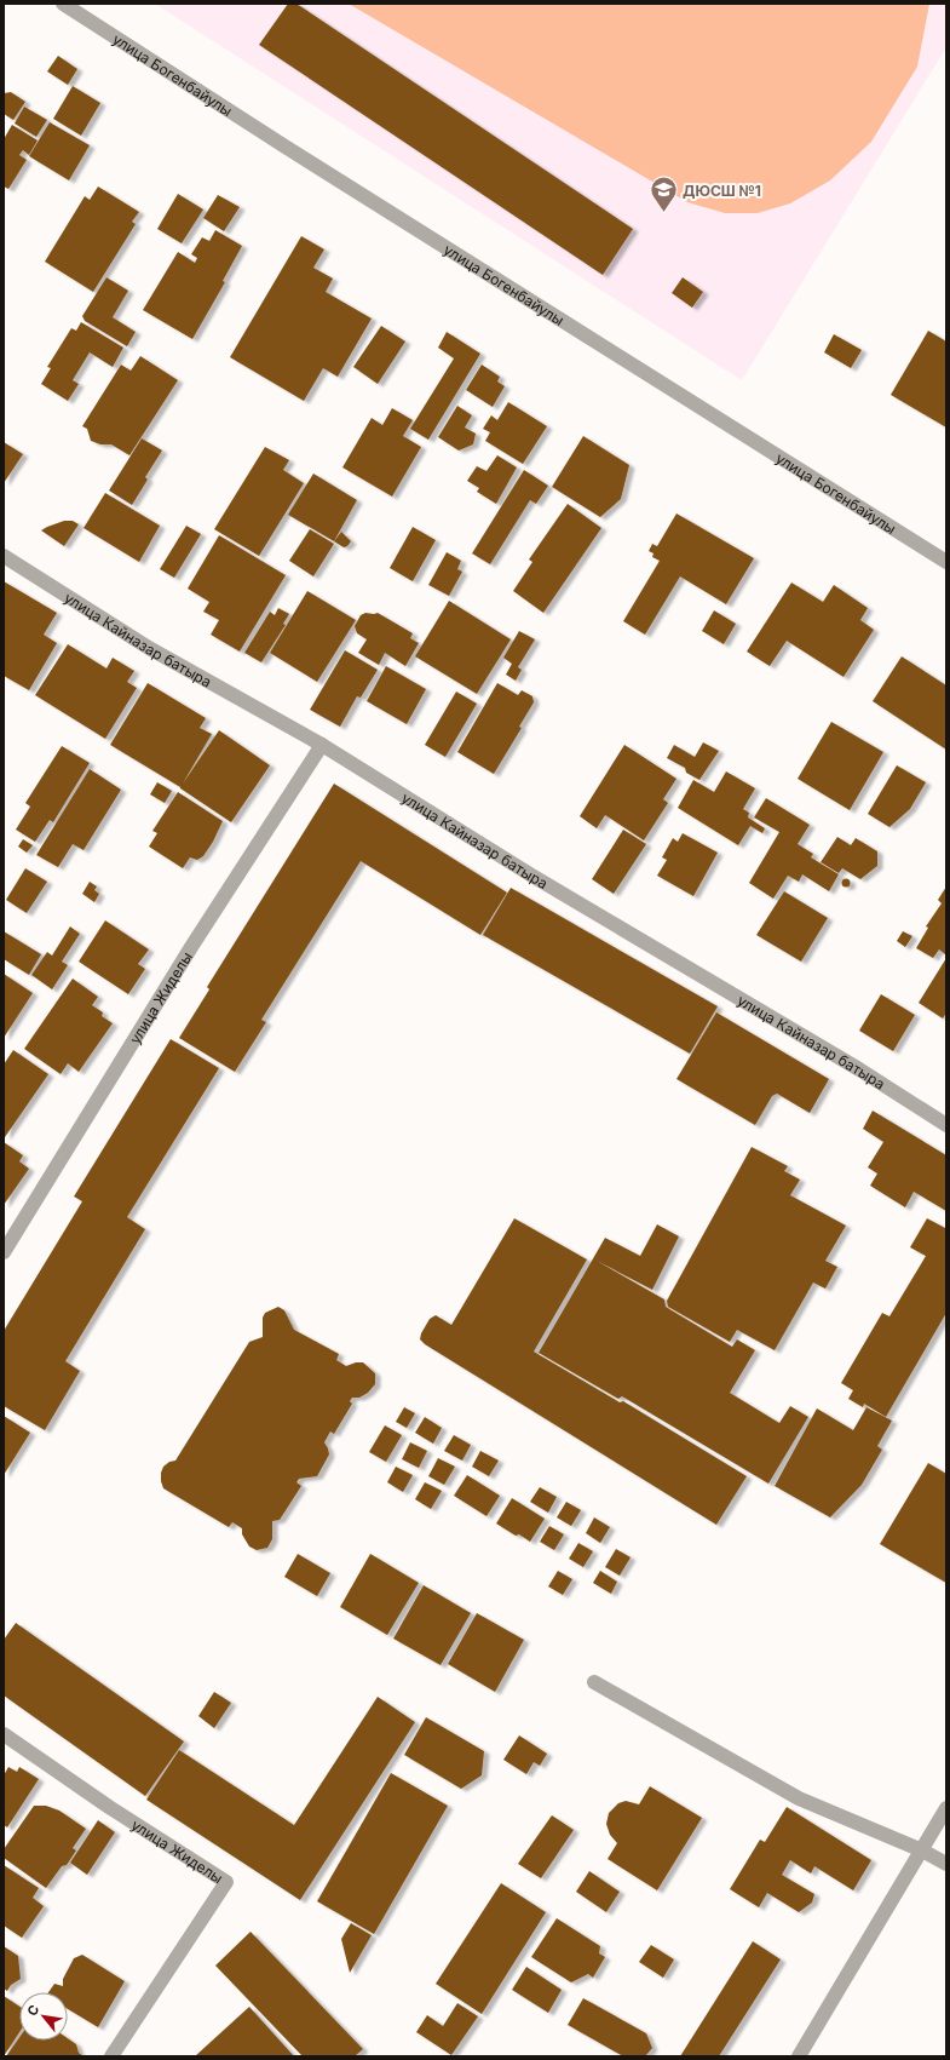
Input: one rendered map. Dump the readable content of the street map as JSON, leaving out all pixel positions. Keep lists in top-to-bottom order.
{
  "streets": {
    "street": ["улица Богенбайулы", "улица Кайназар батыра", "улица Жиделы"]
  },
  "crossings": [
    ["улица Кайназар батыра", "улица Жиделы"]
  ],
  "places": {
    "school or university": ["ДЮСШ №1"]
  },
  "north": "top left"
}
